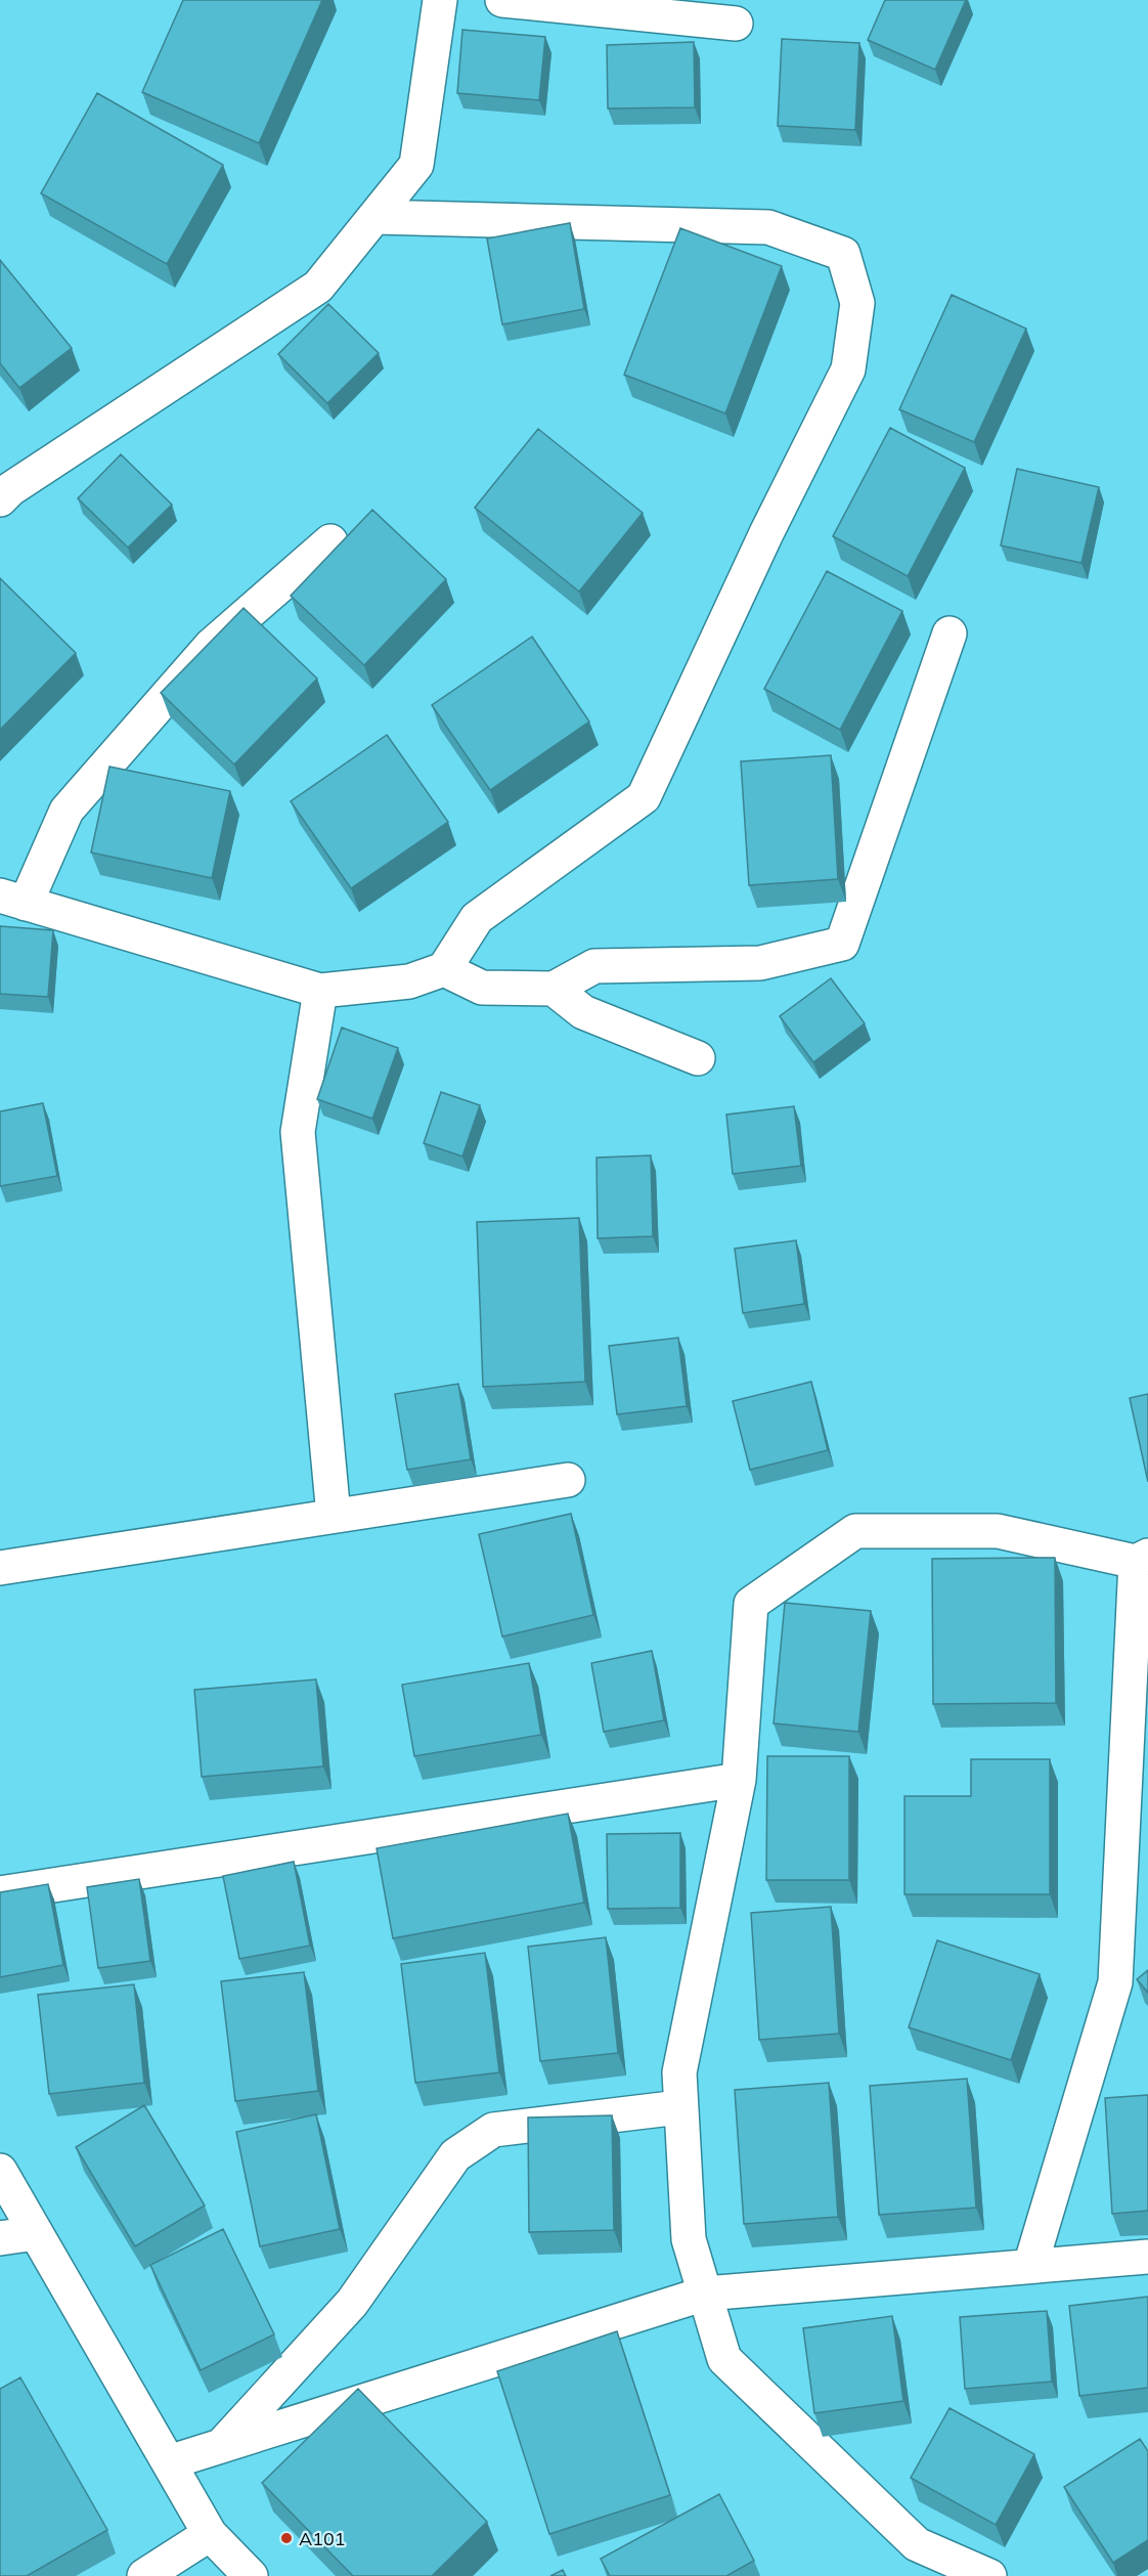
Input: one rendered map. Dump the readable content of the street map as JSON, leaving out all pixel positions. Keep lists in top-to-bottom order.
{
  "places": ["A101"]
}
